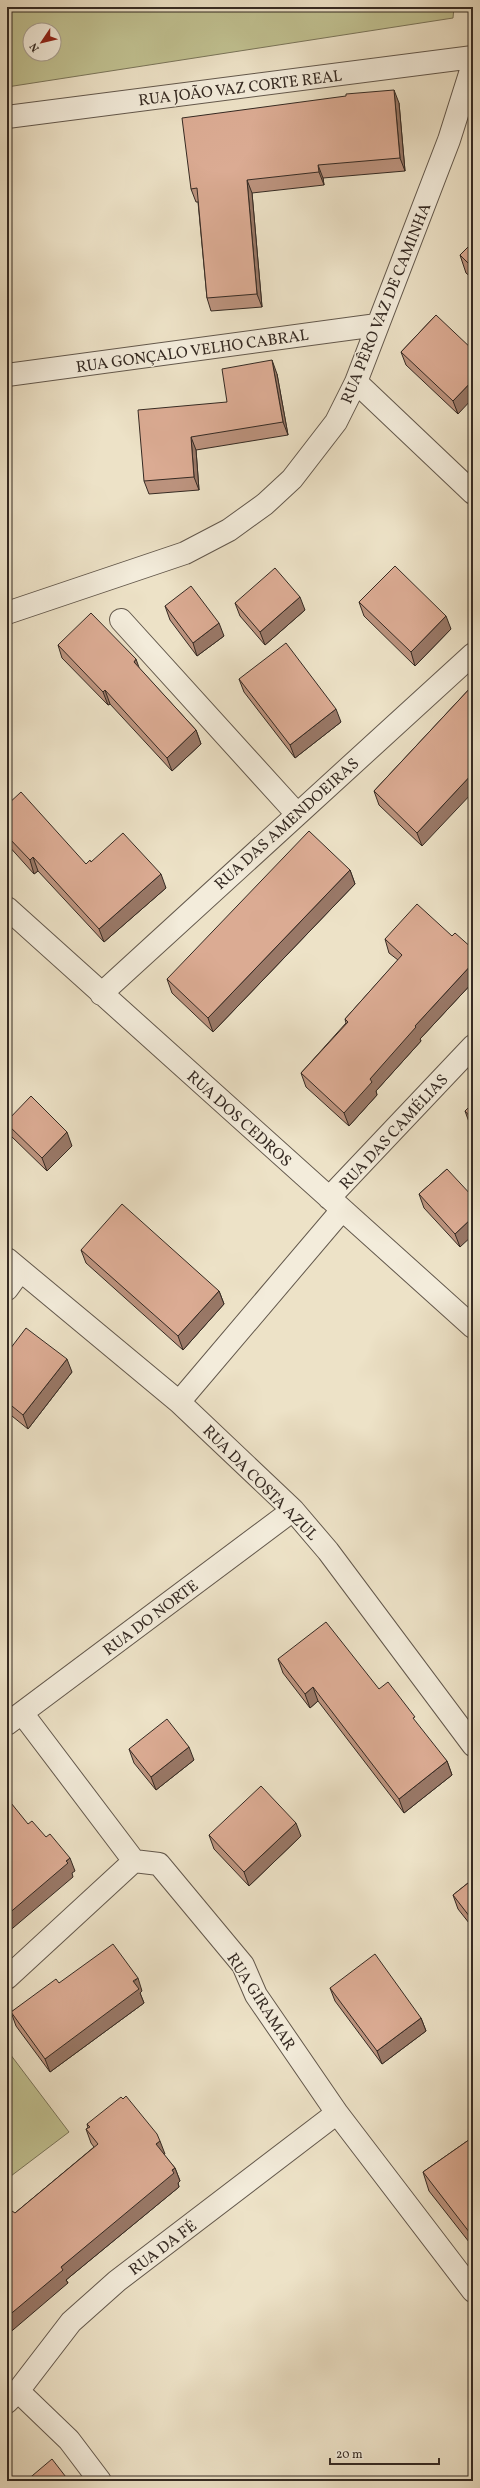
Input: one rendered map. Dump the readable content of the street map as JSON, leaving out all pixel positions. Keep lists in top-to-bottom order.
{
  "streets": {
    "street": [
      "RUA JOÃO VAZ CORTE REAL",
      "RUA PÊRO VAZ DE CAMINHA",
      "RUA GONÇALO VELHO CABRAL",
      "RUA DAS AMENDOEIRAS",
      "RUA DOS CEDROS",
      "RUA DAS CAMÉLIAS",
      "RUA DA COSTA AZUL",
      "RUA DO NORTE",
      "RUA GIRAMAR",
      "RUA DA FÉ"
    ]
  },
  "crossings": [
    ["RUA PÊRO VAZ DE CAMINHA", "RUA GONÇALO VELHO CABRAL"],
    ["RUA DAS AMENDOEIRAS", "RUA DOS CEDROS"],
    ["RUA DOS CEDROS", "RUA DAS CAMÉLIAS"],
    ["RUA DAS CAMÉLIAS", "RUA DA COSTA AZUL"],
    ["RUA DA COSTA AZUL", "RUA DO NORTE"],
    ["RUA GIRAMAR", "RUA DA FÉ"]
  ],
  "scale_bar": "20 m",
  "north": "bottom left"
}
